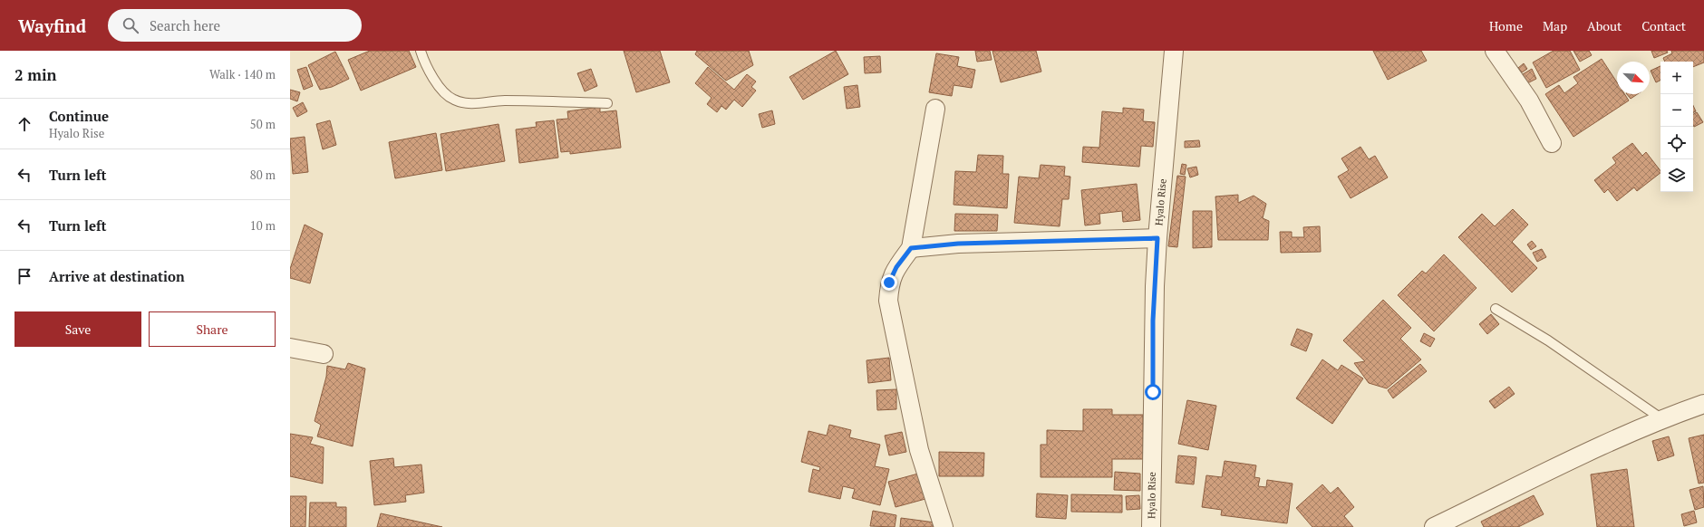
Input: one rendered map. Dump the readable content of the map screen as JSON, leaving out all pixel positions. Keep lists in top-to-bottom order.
{
  "streets": {
    "street": ["Hyalo Rise"]
  },
  "north": "bottom right",
  "page": {
    "header": "Wayfind",
    "search": "Search here",
    "nav": [
      "Home",
      "Map",
      "About",
      "Contact"
    ],
    "heading": ["2 min", "Walk · 140 m"],
    "map_buttons": ["+", "−"],
    "list": [
      ["Continue", "Hyalo Rise", "50 m"],
      ["Turn left", "80 m"],
      ["Turn left", "10 m"],
      "Arrive at destination"
    ],
    "buttons": ["Save", "Share"]
  }
}
